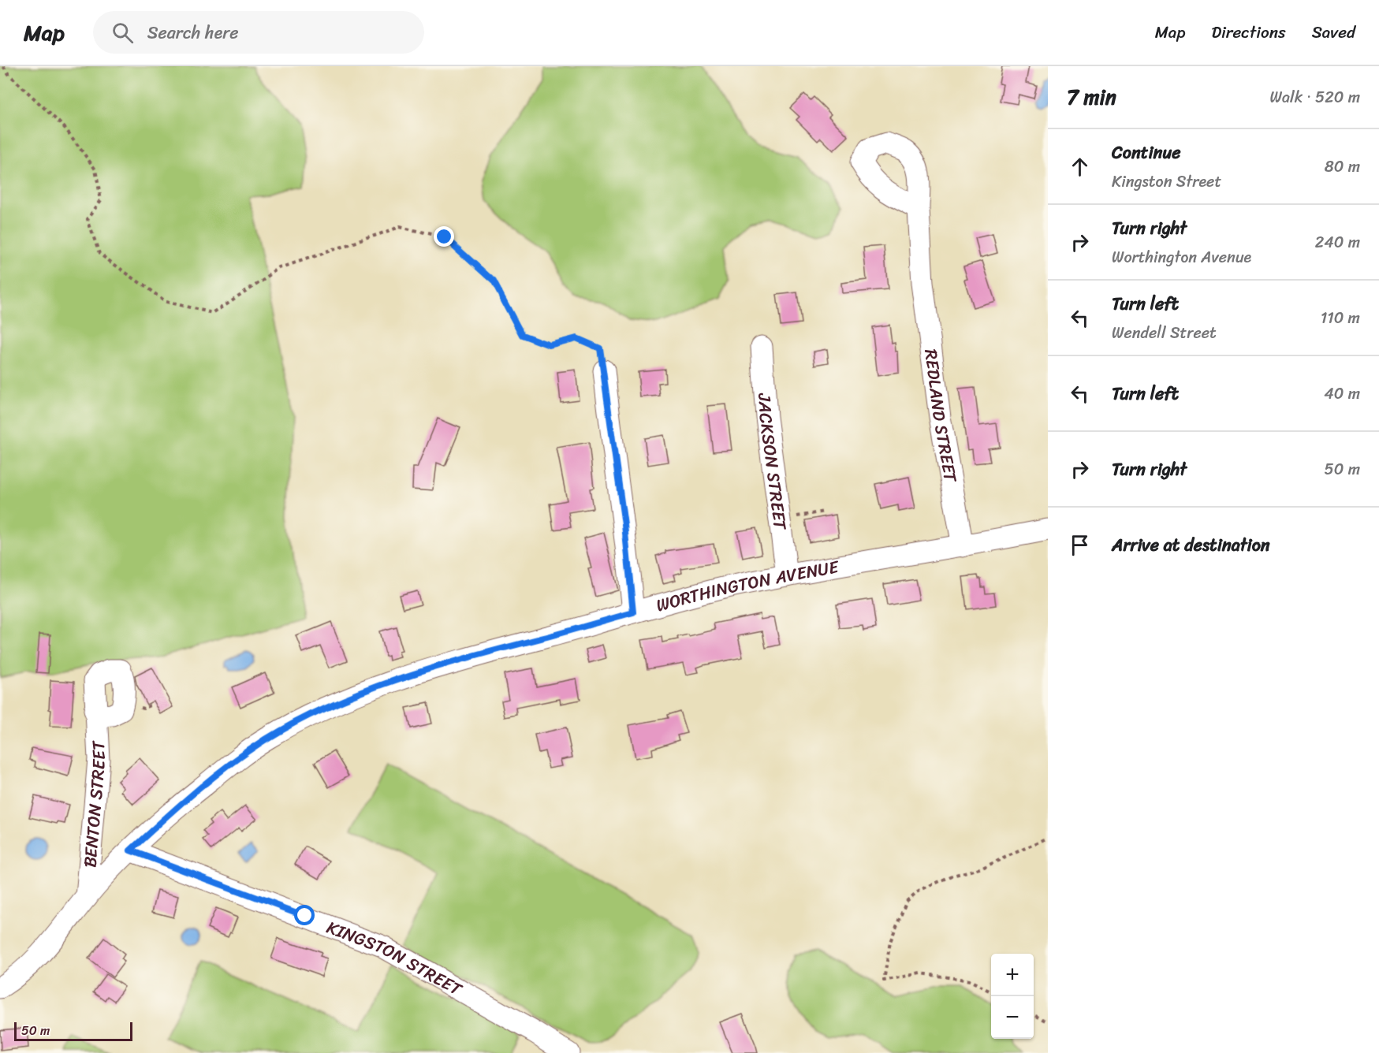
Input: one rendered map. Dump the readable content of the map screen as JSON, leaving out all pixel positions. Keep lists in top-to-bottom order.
{
  "streets": {
    "street": [
      "REDLAND STREET",
      "JACKSON STREET",
      "WORTHINGTON AVENUE",
      "BENTON STREET",
      "KINGSTON STREET"
    ]
  },
  "crossings": [
    ["REDLAND STREET", "WORTHINGTON AVENUE"],
    ["JACKSON STREET", "WORTHINGTON AVENUE"],
    ["WORTHINGTON AVENUE", "BENTON STREET"],
    ["WORTHINGTON AVENUE", "KINGSTON STREET"]
  ],
  "scale_bar": "50 m",
  "page": {
    "header": "Map",
    "search": "Search here",
    "nav": ["Map", "Directions", "Saved"],
    "heading": ["7 min", "Walk · 520 m"],
    "list": [
      ["Continue", "Kingston Street", "80 m"],
      ["Turn right", "Worthington Avenue", "240 m"],
      ["Turn left", "Wendell Street", "110 m"],
      ["Turn left", "40 m"],
      ["Turn right", "50 m"],
      "Arrive at destination"
    ],
    "map_buttons": ["+", "−"],
    "scale": "50 m"
  }
}
